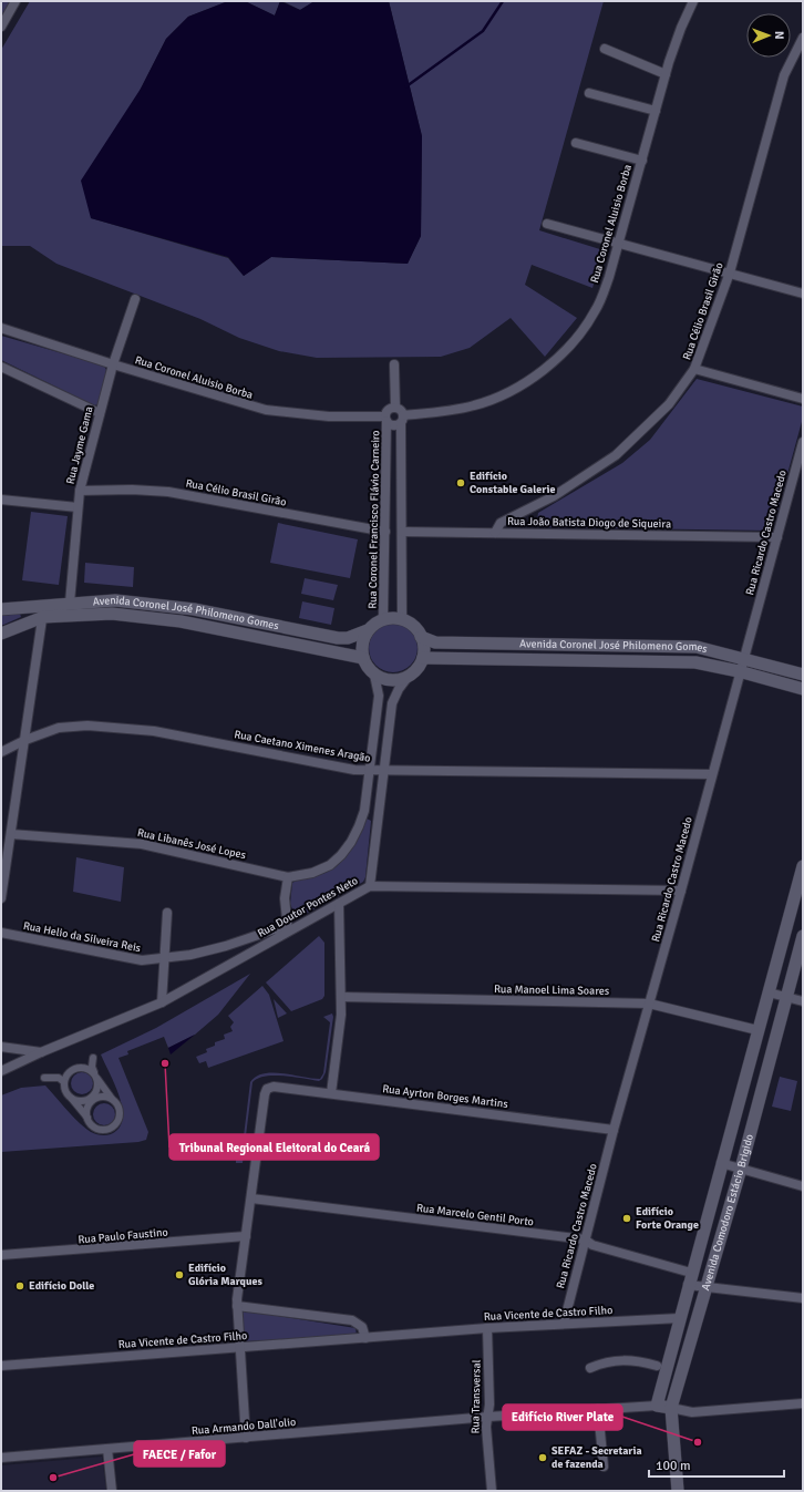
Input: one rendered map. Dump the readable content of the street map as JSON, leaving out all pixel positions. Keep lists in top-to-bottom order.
{
  "streets": {
    "main road": ["Avenida Coronel José Philomeno Gomes", "Avenida Comodoro Estácio Brigido"],
    "street": [
      "Rua Coronel Aluisio Borba",
      "Rua Célio Brasil Girão",
      "Rua Jayme Gama",
      "Rua Coronel Francisco Flávio Carneiro",
      "Rua João Batista Diogo de Siqueira",
      "Rua Ricardo Castro Macedo",
      "Rua Caetano Ximenes Aragão",
      "Rua Libanês José Lopes",
      "Rua Doutor Pontes Neto",
      "Rua Helio da Silveira Reis",
      "Rua Manoel Lima Soares",
      "Rua Ayrton Borges Martins",
      "Rua Marcelo Gentil Porto",
      "Rua Paulo Faustino",
      "Rua Vicente de Castro Filho",
      "Rua Transversal",
      "Rua Armando Dall'olio"
    ]
  },
  "crossings": [
    ["Rua Coronel Aluisio Borba", "Rua Jayme Gama"],
    ["Rua Coronel Aluisio Borba", "Rua Coronel Francisco Flávio Carneiro"],
    ["Rua Célio Brasil Girão", "Rua Jayme Gama"],
    ["Rua Célio Brasil Girão", "Rua Coronel Francisco Flávio Carneiro"],
    ["Rua Célio Brasil Girão", "Rua João Batista Diogo de Siqueira"],
    ["Rua Jayme Gama", "Avenida Coronel José Philomeno Gomes"],
    ["Rua Coronel Francisco Flávio Carneiro", "Avenida Coronel José Philomeno Gomes"],
    ["Rua João Batista Diogo de Siqueira", "Rua Ricardo Castro Macedo"],
    ["Rua Ricardo Castro Macedo", "Avenida Coronel José Philomeno Gomes"],
    ["Rua Ricardo Castro Macedo", "Rua Caetano Ximenes Aragão"],
    ["Rua Ricardo Castro Macedo", "Rua Doutor Pontes Neto"],
    ["Rua Ricardo Castro Macedo", "Rua Manoel Lima Soares"],
    ["Rua Ricardo Castro Macedo", "Rua Ayrton Borges Martins"],
    ["Rua Ricardo Castro Macedo", "Rua Marcelo Gentil Porto"],
    ["Rua Ricardo Castro Macedo", "Rua Vicente de Castro Filho"],
    ["Rua Doutor Pontes Neto", "Rua Helio da Silveira Reis"],
    ["Rua Manoel Lima Soares", "Avenida Comodoro Estácio Brigido"],
    ["Rua Ayrton Borges Martins", "Rua Marcelo Gentil Porto"],
    ["Avenida Comodoro Estácio Brigido", "Rua Marcelo Gentil Porto"],
    ["Avenida Comodoro Estácio Brigido", "Rua Vicente de Castro Filho"],
    ["Avenida Comodoro Estácio Brigido", "Rua Armando Dall'olio"],
    ["Rua Vicente de Castro Filho", "Rua Transversal"],
    ["Rua Transversal", "Rua Armando Dall'olio"]
  ],
  "places": [
    "Edifício Constable Galerie",
    "Tribunal Regional Eleitoral do Ceará",
    "Edifício Forte Orange",
    "Edifício Glória Marques",
    "Edifício Dolle",
    "Edifício River Plate",
    "SEFAZ - Secretaria de fazenda",
    "FAECE / Fafor"
  ],
  "scale_bar": "100 m",
  "north": "right"
}
